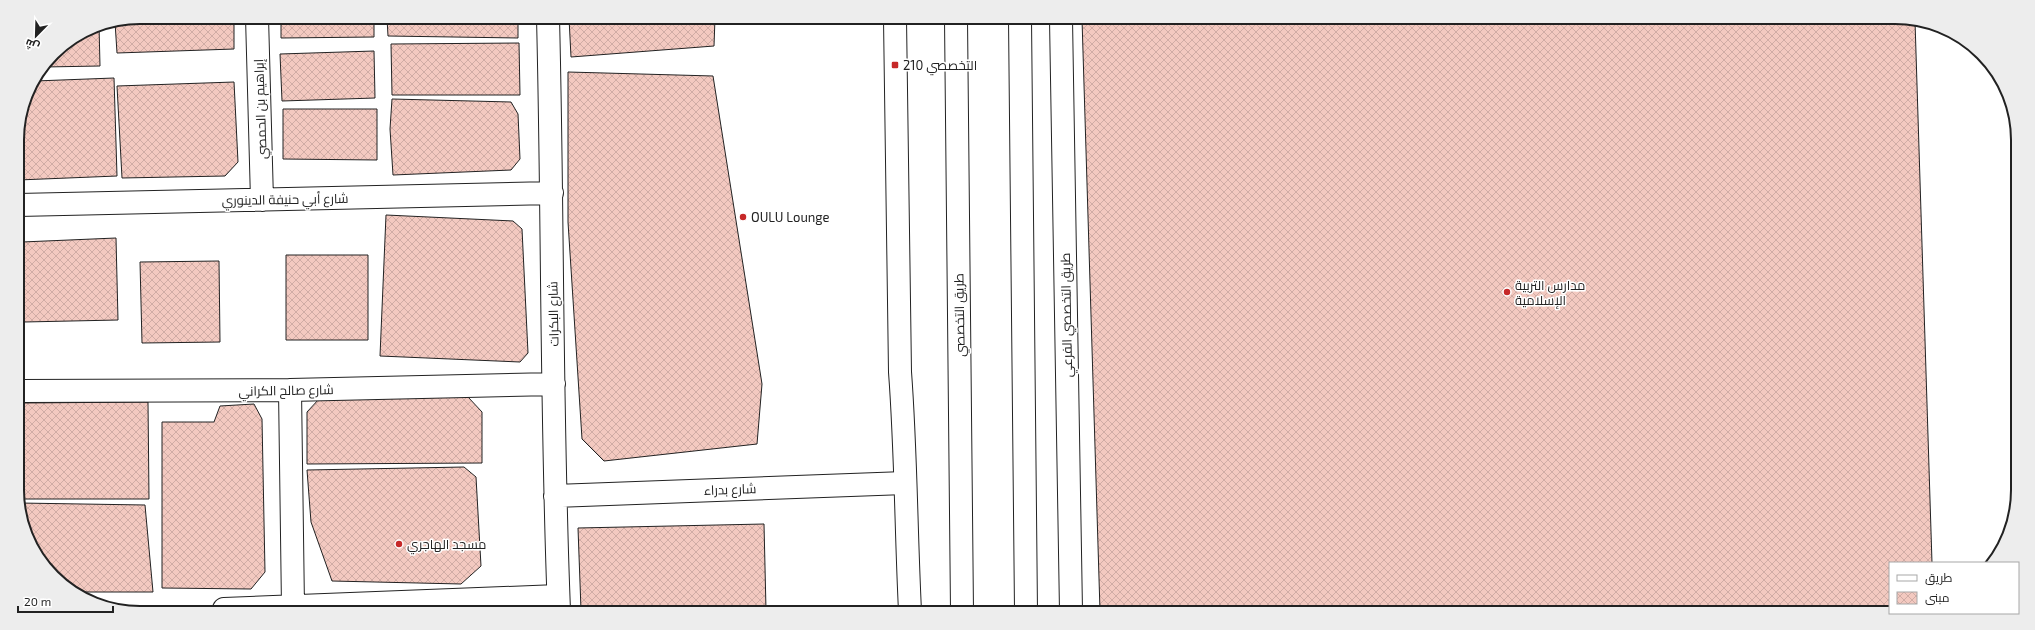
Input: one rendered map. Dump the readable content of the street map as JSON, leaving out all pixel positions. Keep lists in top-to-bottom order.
{
  "streets": {
    "street": [
      "إبراهيم بن الحمصي",
      "شارع أبي حنيفة الدينوري",
      "شارع البكرات",
      "طريق التخصصي",
      "طريق التخصصي الفرعي",
      "شارع صالح الكراني",
      "شارع بدراء"
    ]
  },
  "crossings": [
    ["إبراهيم بن الحمصي", "شارع أبي حنيفة الدينوري"],
    ["شارع أبي حنيفة الدينوري", "شارع البكرات"],
    ["شارع البكرات", "شارع صالح الكراني"],
    ["شارع البكرات", "شارع بدراء"]
  ],
  "places": {
    "transit": ["التخصصي 210"],
    "other": ["OULU Lounge", "مدارس التربية الإسلامية", "مسجد الهاجري"]
  },
  "legend": ["طريق", "مبنى"],
  "scale_bar": "20 m",
  "north": "bottom left"
}
